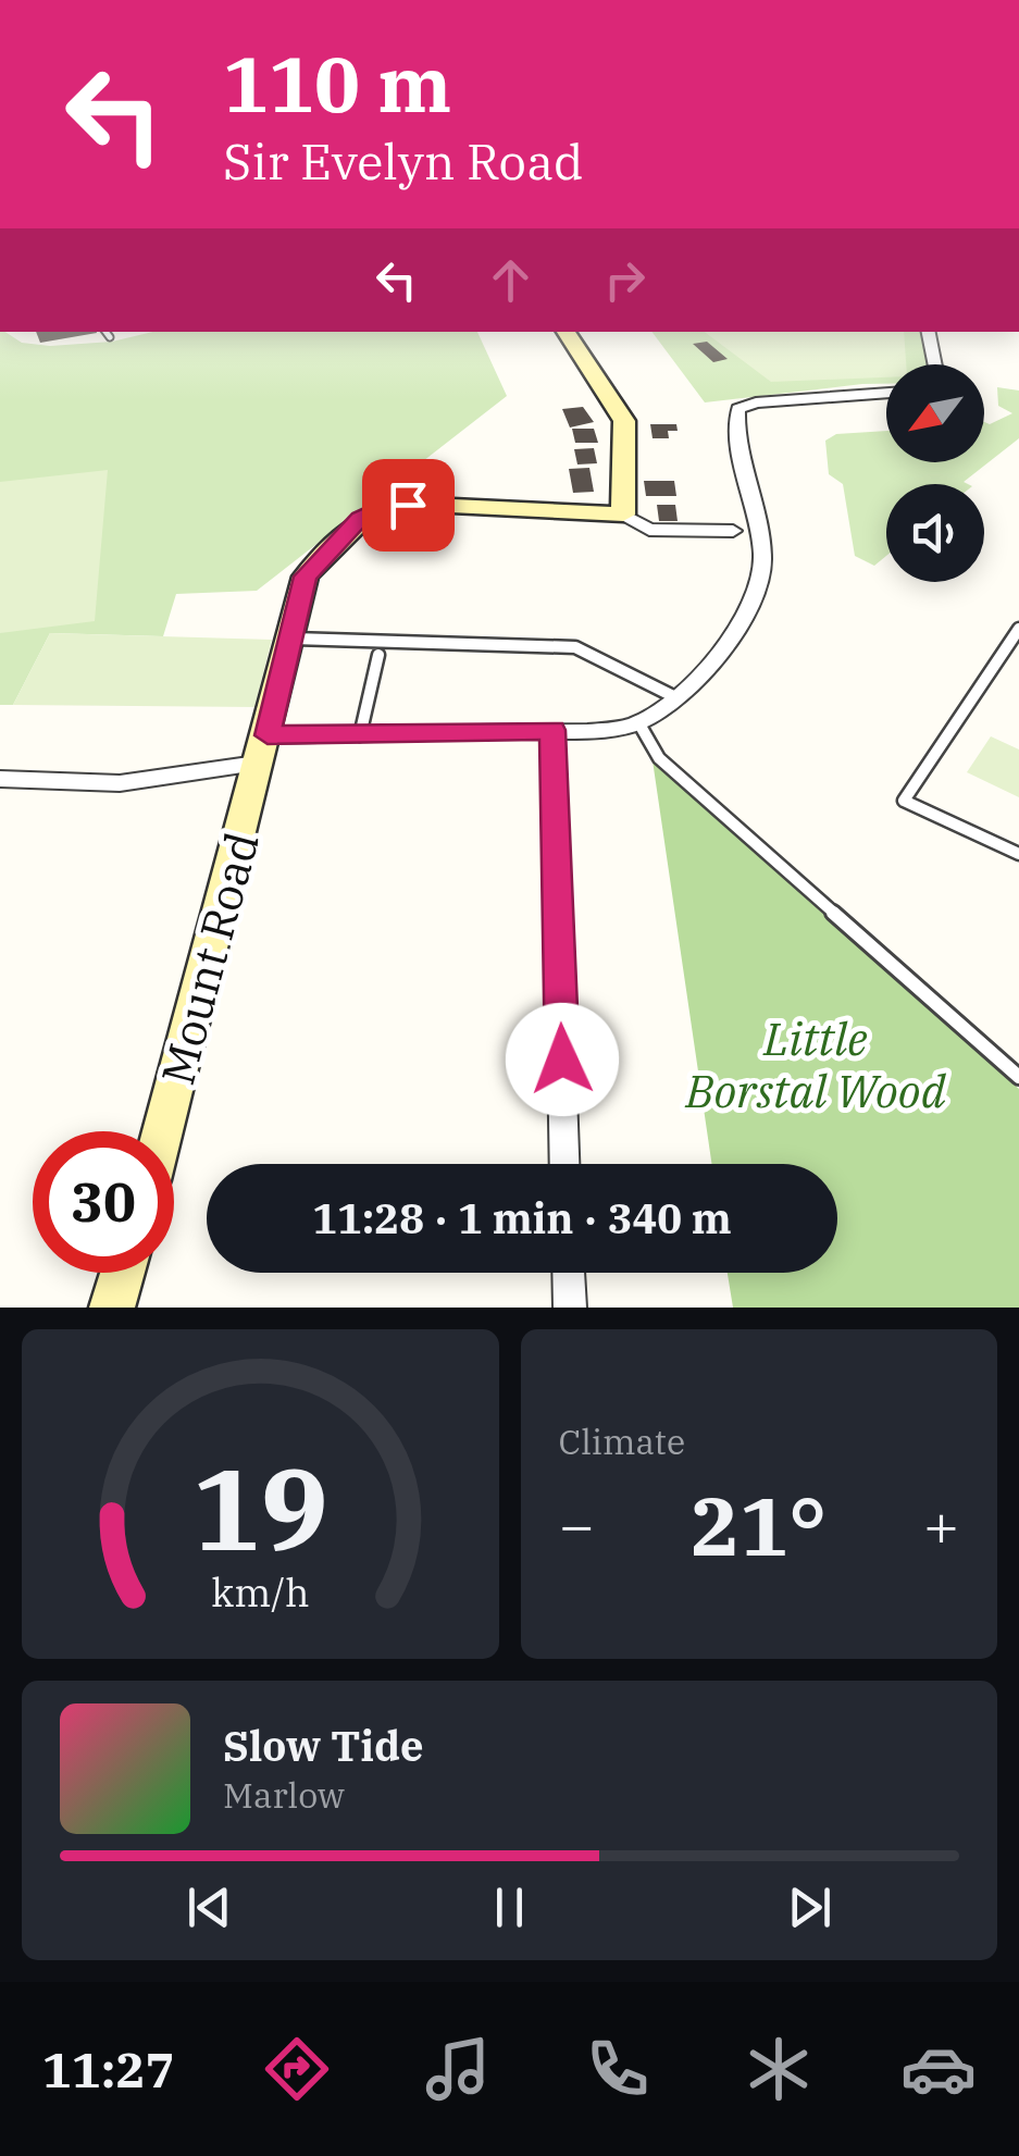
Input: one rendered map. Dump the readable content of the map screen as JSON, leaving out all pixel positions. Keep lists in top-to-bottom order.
{
  "streets": {
    "street": ["Mount Road"]
  },
  "parks": ["Little Borstal Wood"],
  "north": "bottom left",
  "page": {
    "turn": ["110 m", "Sir Evelyn Road"],
    "limit": "30",
    "trip": "11:28 · 1 min · 340 m",
    "tile": "Climate",
    "heat": ["−", "21°", "+"],
    "song": ["Slow Tide", "Marlow"],
    "tabs": "11:27",
    "gauge": ["19", "km/h"]
  }
}
